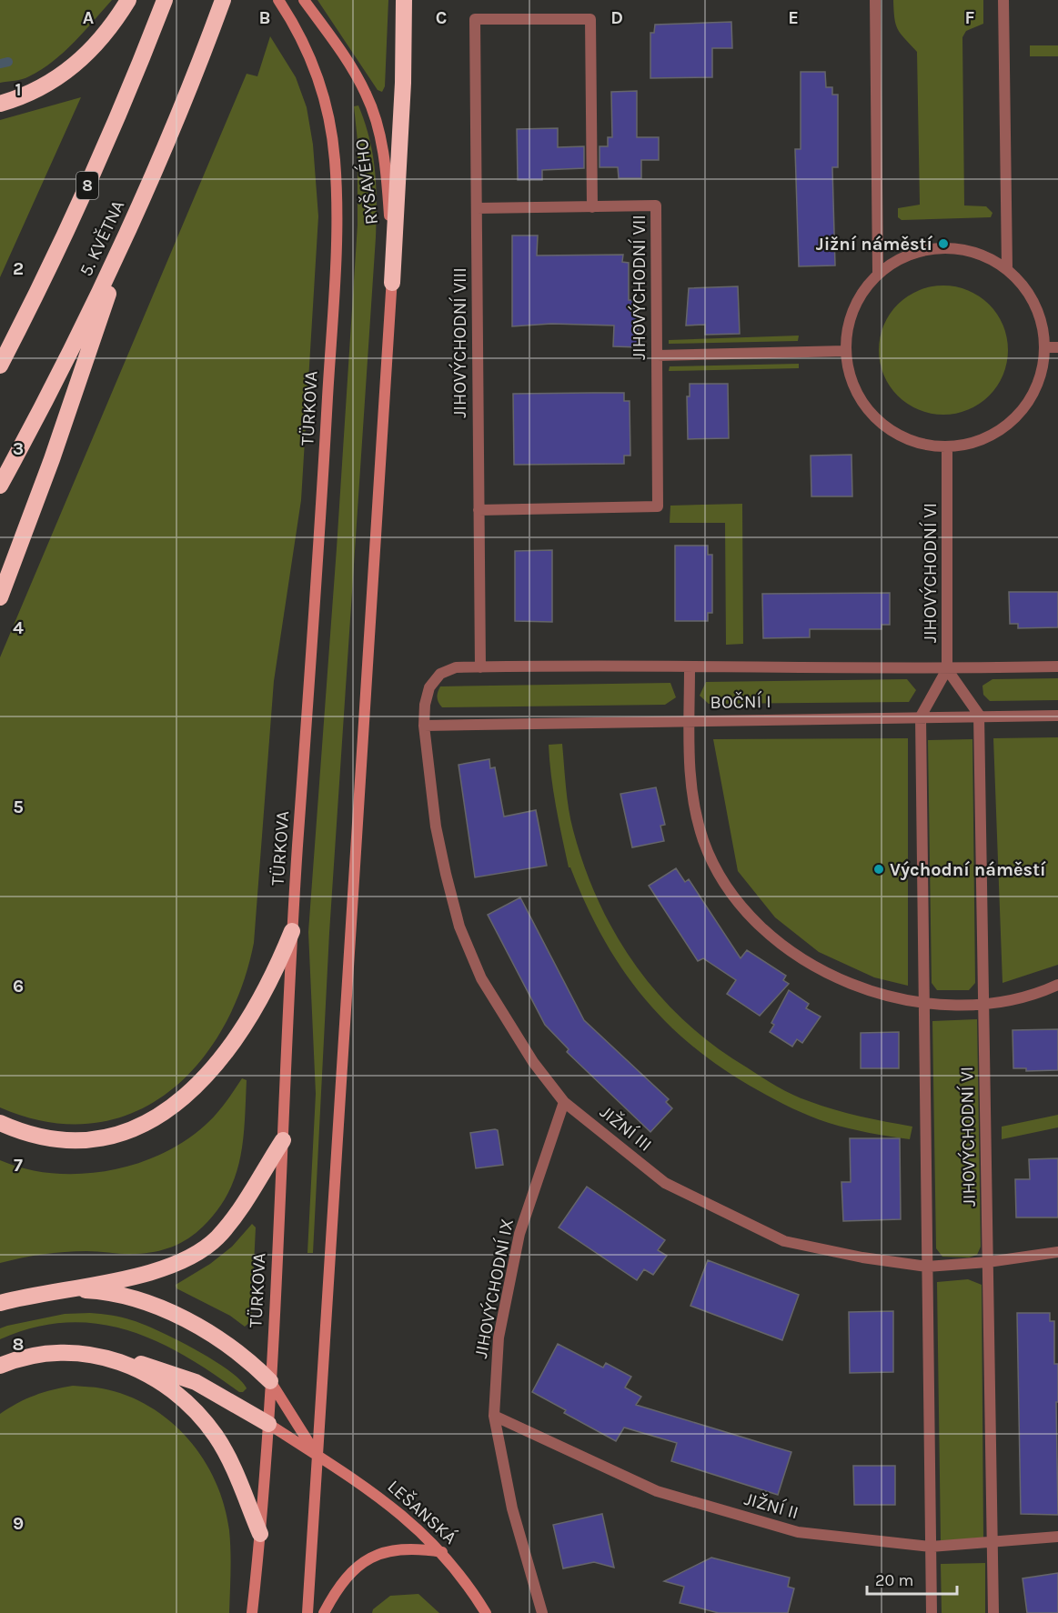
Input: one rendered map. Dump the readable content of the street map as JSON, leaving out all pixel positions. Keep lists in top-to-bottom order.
{
  "streets": {
    "highway": ["8", "5. KVĚTNA"],
    "main road": ["RYŠAVÉHO", "TÜRKOVA", "LEŠANSKÁ"],
    "street": [
      "JIHOVÝCHODNÍ VII",
      "JIHOVÝCHODNÍ VIII",
      "JIHOVÝCHODNÍ VI",
      "BOČNÍ I",
      "JIŽNÍ III",
      "JIHOVÝCHODNÍ IX",
      "JIŽNÍ II"
    ]
  },
  "crossings": [
    ["JIHOVÝCHODNÍ VII", "JIHOVÝCHODNÍ VIII"],
    ["JIHOVÝCHODNÍ VIII", "BOČNÍ I"],
    ["TÜRKOVA", "LEŠANSKÁ"],
    ["JIHOVÝCHODNÍ VI", "BOČNÍ I"],
    ["JIHOVÝCHODNÍ VI", "JIŽNÍ III"],
    ["JIHOVÝCHODNÍ VI", "JIŽNÍ II"],
    ["BOČNÍ I", "JIŽNÍ III"],
    ["JIŽNÍ III", "JIHOVÝCHODNÍ IX"],
    ["JIHOVÝCHODNÍ IX", "JIŽNÍ II"]
  ],
  "places": ["Jižní náměstí", "Východní náměstí"],
  "scale_bar": "20 m",
  "grid": {
    "columns": [
      "A",
      "B",
      "C",
      "D",
      "E",
      "F"
    ],
    "rows": [
      "1",
      "2",
      "3",
      "4",
      "5",
      "6",
      "7",
      "8",
      "9"
    ]
  }
}
